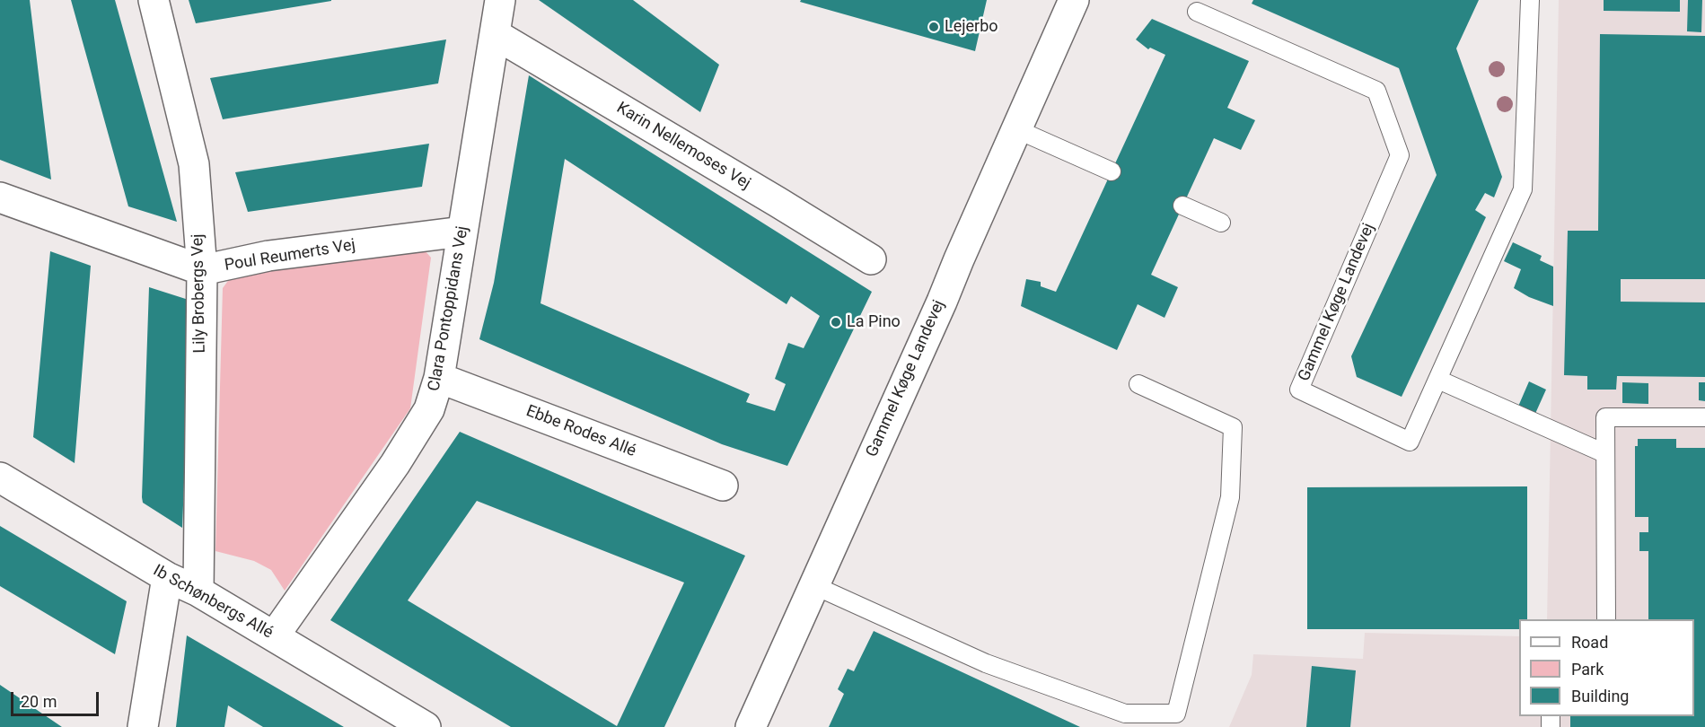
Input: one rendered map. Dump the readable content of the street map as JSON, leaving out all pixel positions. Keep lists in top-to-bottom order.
{
  "streets": {
    "street": [
      "Karin Nellemoses Vej",
      "Poul Reumerts Vej",
      "Lily Brobergs Vej",
      "Gammel Køge Landevej",
      "Clara Pontoppidans Vej",
      "Ebbe Rodes Allé",
      "Ib Schønbergs Allé"
    ]
  },
  "crossings": [
    ["Karin Nellemoses Vej", "Clara Pontoppidans Vej"],
    ["Poul Reumerts Vej", "Lily Brobergs Vej"],
    ["Poul Reumerts Vej", "Clara Pontoppidans Vej"],
    ["Lily Brobergs Vej", "Ib Schønbergs Allé"],
    ["Clara Pontoppidans Vej", "Ebbe Rodes Allé"],
    ["Clara Pontoppidans Vej", "Ib Schønbergs Allé"]
  ],
  "places": ["Lejerbo", "La Pino"],
  "legend": ["Road", "Park", "Building"],
  "scale_bar": "20 m"
}
